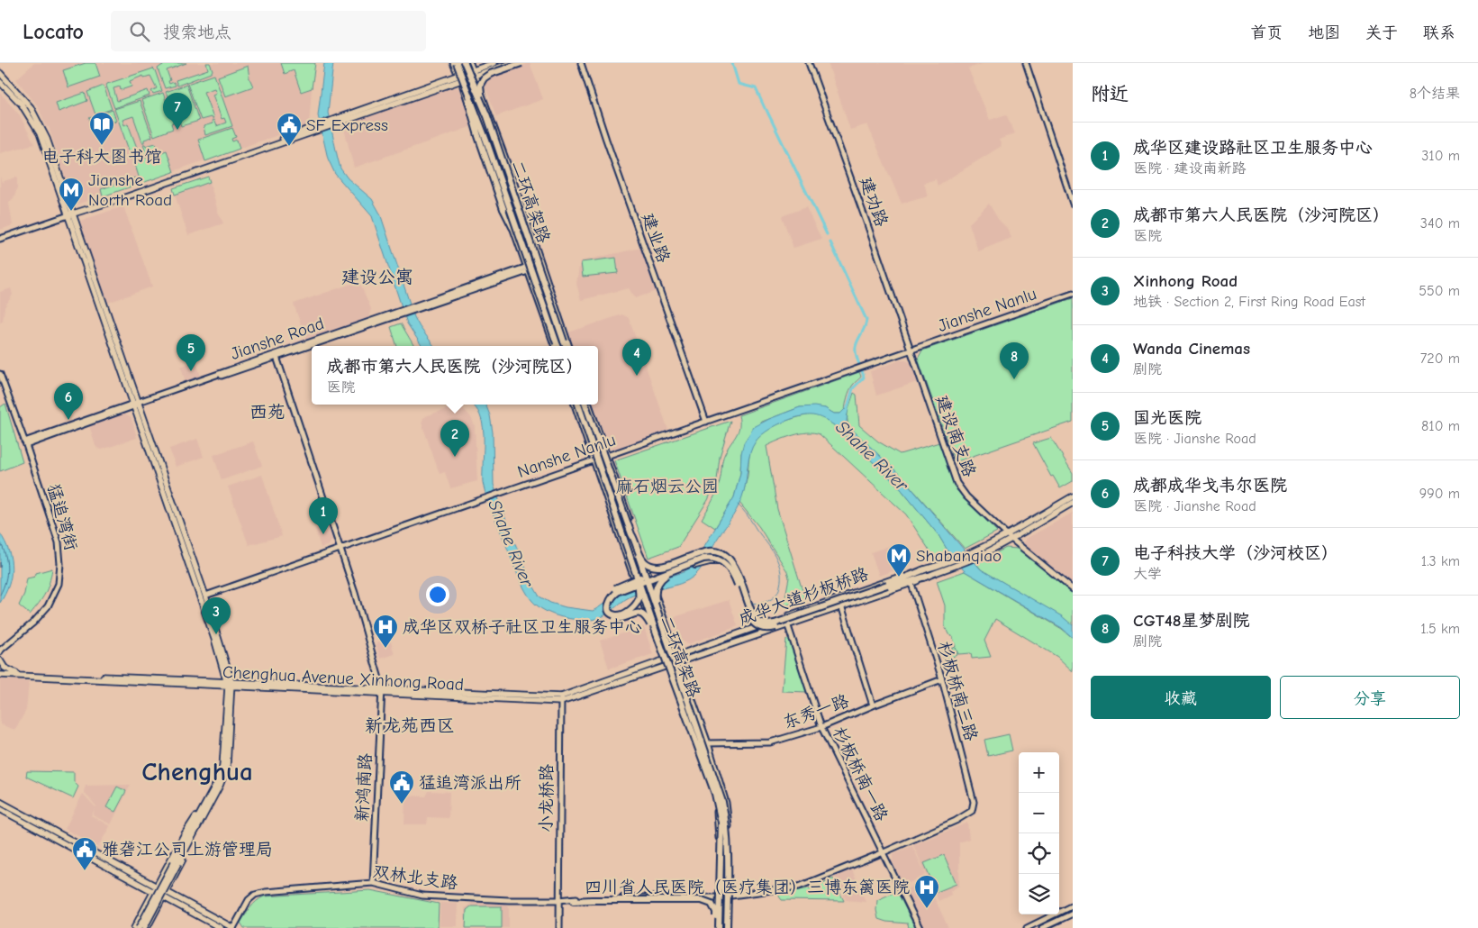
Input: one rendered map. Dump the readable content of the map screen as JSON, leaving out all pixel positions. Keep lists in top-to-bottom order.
{
  "streets": {
    "highway": ["二环高架路"],
    "main road": ["成华大道杉板桥路", "Chenghua Avenue Xinhong Road"],
    "street": [
      "建功路",
      "建业路",
      "Jianshe Nanlu",
      "Jianshe Road",
      "建设南支路",
      "Nanshe Nanlu",
      "猛追湾街",
      "杉板桥南三路",
      "东秀一路",
      "杉板桥南一路",
      "新鸿南路",
      "小龙桥路",
      "双林北支路"
    ]
  },
  "crossings": [
    ["建功路", "Jianshe Nanlu"],
    ["建功路", "建设南支路"],
    ["建功路", "Nanshe Nanlu"],
    ["建业路", "Nanshe Nanlu"],
    ["Jianshe Nanlu", "建设南支路"],
    ["Jianshe Nanlu", "Nanshe Nanlu"],
    ["Jianshe Road", "猛追湾街"],
    ["Jianshe Road", "新鸿南路"],
    ["建设南支路", "Nanshe Nanlu"],
    ["建设南支路", "成华大道杉板桥路"],
    ["Nanshe Nanlu", "新鸿南路"],
    ["成华大道杉板桥路", "Chenghua Avenue Xinhong Road"],
    ["成华大道杉板桥路", "杉板桥南三路"],
    ["成华大道杉板桥路", "杉板桥南一路"],
    ["Chenghua Avenue Xinhong Road", "新鸿南路"],
    ["Chenghua Avenue Xinhong Road", "小龙桥路"],
    ["杉板桥南三路", "东秀一路"],
    ["杉板桥南三路", "杉板桥南一路"],
    ["东秀一路", "杉板桥南一路"],
    ["新鸿南路", "双林北支路"],
    ["小龙桥路", "双林北支路"]
  ],
  "districts": [
    "建设公寓",
    "西苑",
    "新龙苑西区",
    "Chenghua"
  ],
  "water": ["Shahe River"],
  "parks": ["麻石烟云公园"],
  "places": {
    "library": ["电子科大图书馆"],
    "public building": ["SF Express", "猛追湾派出所", "雅砻江公司上游管理局"],
    "metro station": ["Jianshe North Road", "Shabanqiao"],
    "hospital": ["成华区双桥子社区卫生服务中心", "四川省人民医院（医疗集团）三博东篱医院"]
  },
  "page": {
    "header": "Locato",
    "search": "搜索地点",
    "nav": [
      "首页",
      "地图",
      "关于",
      "联系"
    ],
    "heading": ["附近", "8个结果"],
    "pins": [
      "7",
      "5",
      "4",
      "8",
      "6",
      "2",
      "1",
      "3"
    ],
    "list": [
      {
        "mark": "1",
        "name": "成华区建设路社区卫生服务中心",
        "note": "医院 · 建设南新路",
        "value": "310 m"
      },
      {
        "mark": "2",
        "name": "成都市第六人民医院（沙河院区）",
        "note": "医院",
        "value": "340 m"
      },
      {
        "mark": "3",
        "name": "Xinhong Road",
        "note": "地铁 · Section 2, First Ring Road East",
        "value": "550 m"
      },
      {
        "mark": "4",
        "name": "Wanda Cinemas",
        "note": "剧院",
        "value": "720 m"
      },
      {
        "mark": "5",
        "name": "国光医院",
        "note": "医院 · Jianshe Road",
        "value": "810 m"
      },
      {
        "mark": "6",
        "name": "成都成华戈韦尔医院",
        "note": "医院 · Jianshe Road",
        "value": "990 m"
      },
      {
        "mark": "7",
        "name": "电子科技大学（沙河校区）",
        "note": "大学",
        "value": "1.3 km"
      },
      {
        "mark": "8",
        "name": "CGT48星梦剧院",
        "note": "剧院",
        "value": "1.5 km"
      }
    ],
    "popup": ["成都市第六人民医院（沙河院区）", "医院"],
    "buttons": ["收藏", "分享"],
    "map_buttons": ["+", "−"]
  }
}
